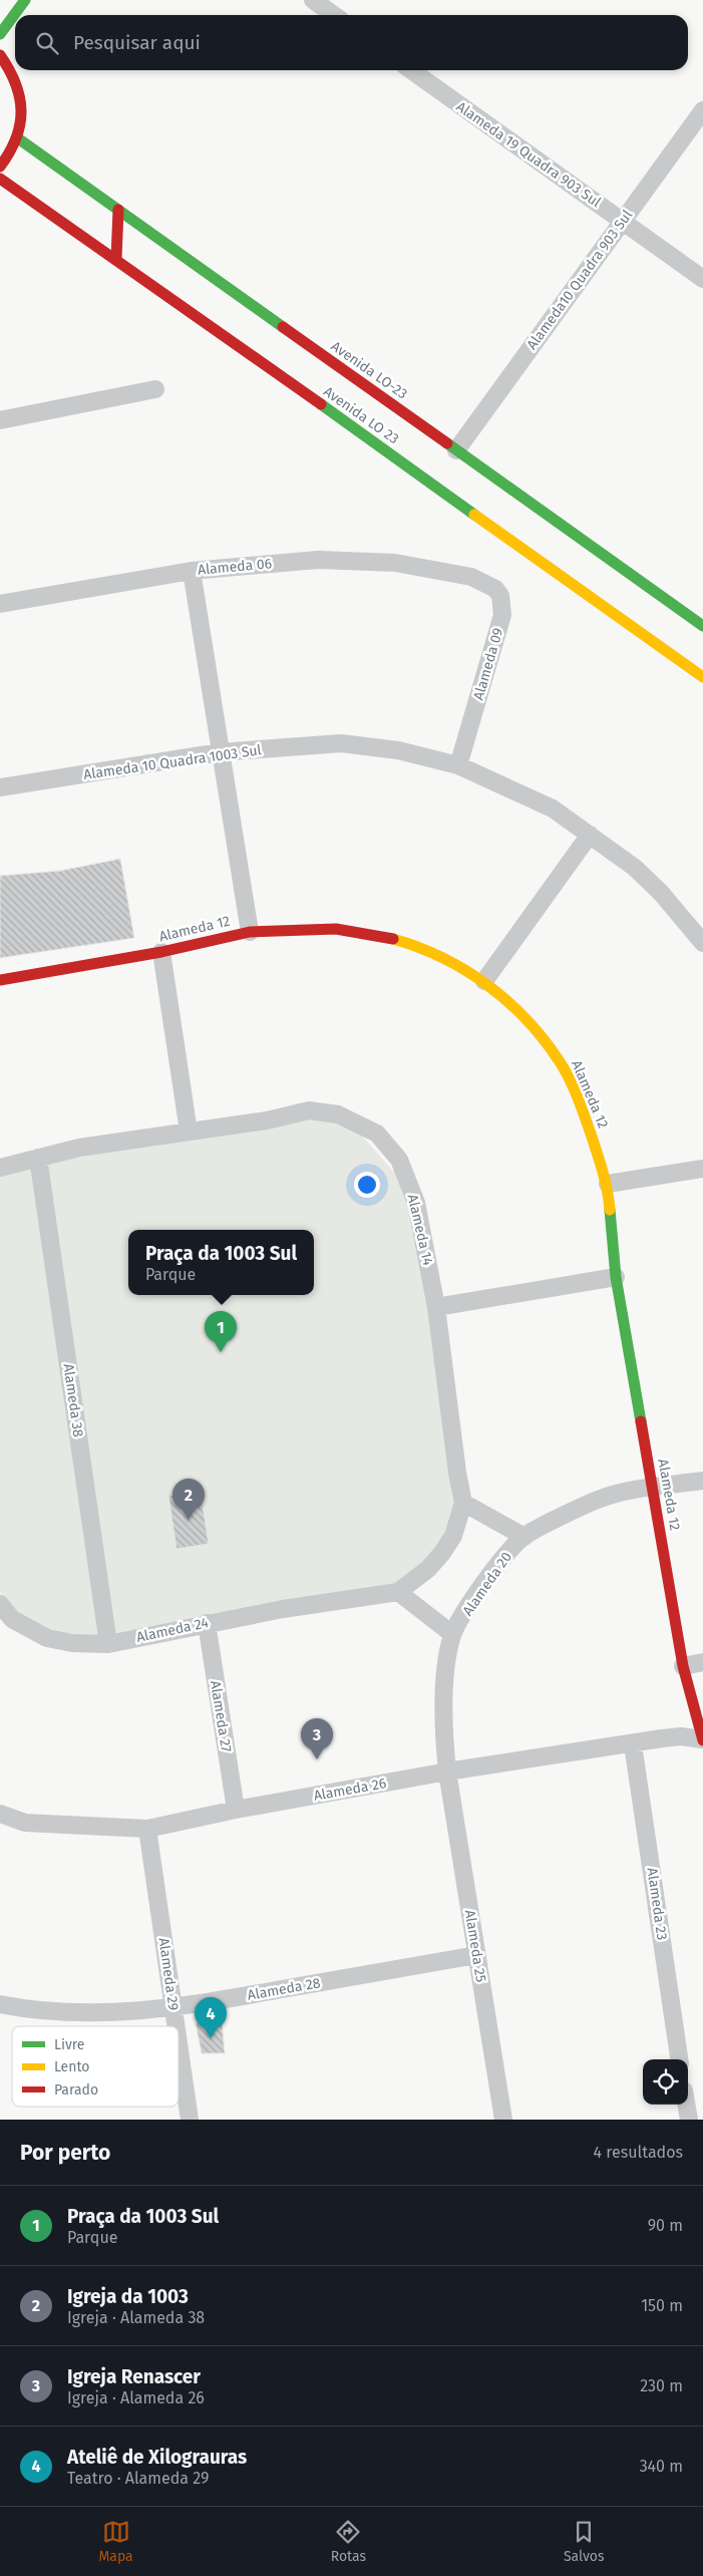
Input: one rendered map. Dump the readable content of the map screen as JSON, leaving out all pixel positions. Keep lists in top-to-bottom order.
{
  "streets": {
    "street": [
      "Alameda 19 Quadra 903 Sul",
      "Alameda10 Quadra 903 Sul",
      "Avenida LO-23",
      "Avenida LO 23",
      "Alameda 06",
      "Alameda 09",
      "Alameda 10 Quadra 1003 Sul",
      "Alameda 12",
      "Alameda 14",
      "Alameda 38",
      "Alameda 20",
      "Alameda 24",
      "Alameda 27",
      "Alameda 26",
      "Alameda 23",
      "Alameda 25",
      "Alameda 29",
      "Alameda 28"
    ]
  },
  "crossings": [
    ["Alameda 19 Quadra 903 Sul", "Alameda10 Quadra 903 Sul"],
    ["Alameda10 Quadra 903 Sul", "Avenida LO-23"],
    ["Alameda 06", "Alameda 09"],
    ["Alameda 09", "Alameda 10 Quadra 1003 Sul"],
    ["Alameda 12", "Alameda 20"],
    ["Alameda 12", "Alameda 26"],
    ["Alameda 14", "Alameda 38"],
    ["Alameda 14", "Alameda 24"],
    ["Alameda 38", "Alameda 24"],
    ["Alameda 20", "Alameda 26"],
    ["Alameda 20", "Alameda 25"],
    ["Alameda 24", "Alameda 27"],
    ["Alameda 27", "Alameda 26"],
    ["Alameda 26", "Alameda 23"],
    ["Alameda 26", "Alameda 25"],
    ["Alameda 26", "Alameda 29"],
    ["Alameda 25", "Alameda 28"],
    ["Alameda 29", "Alameda 28"]
  ],
  "legend": ["Livre", "Lento", "Parado"],
  "page": {
    "search": "Pesquisar aqui",
    "popup": ["Praça da 1003 Sul", "Parque"],
    "pins": [
      "1",
      "2",
      "3",
      "4"
    ],
    "heading": ["Por perto", "4 resultados"],
    "list": [
      {
        "mark": "1",
        "name": "Praça da 1003 Sul",
        "note": "Parque",
        "value": "90 m"
      },
      {
        "mark": "2",
        "name": "Igreja da 1003",
        "note": "Igreja · Alameda 38",
        "value": "150 m"
      },
      {
        "mark": "3",
        "name": "Igreja Renascer",
        "note": "Igreja · Alameda 26",
        "value": "230 m"
      },
      {
        "mark": "4",
        "name": "Ateliê de Xilograuras",
        "note": "Teatro · Alameda 29",
        "value": "340 m"
      }
    ],
    "nav": ["Mapa", "Rotas", "Salvos"]
  }
}
